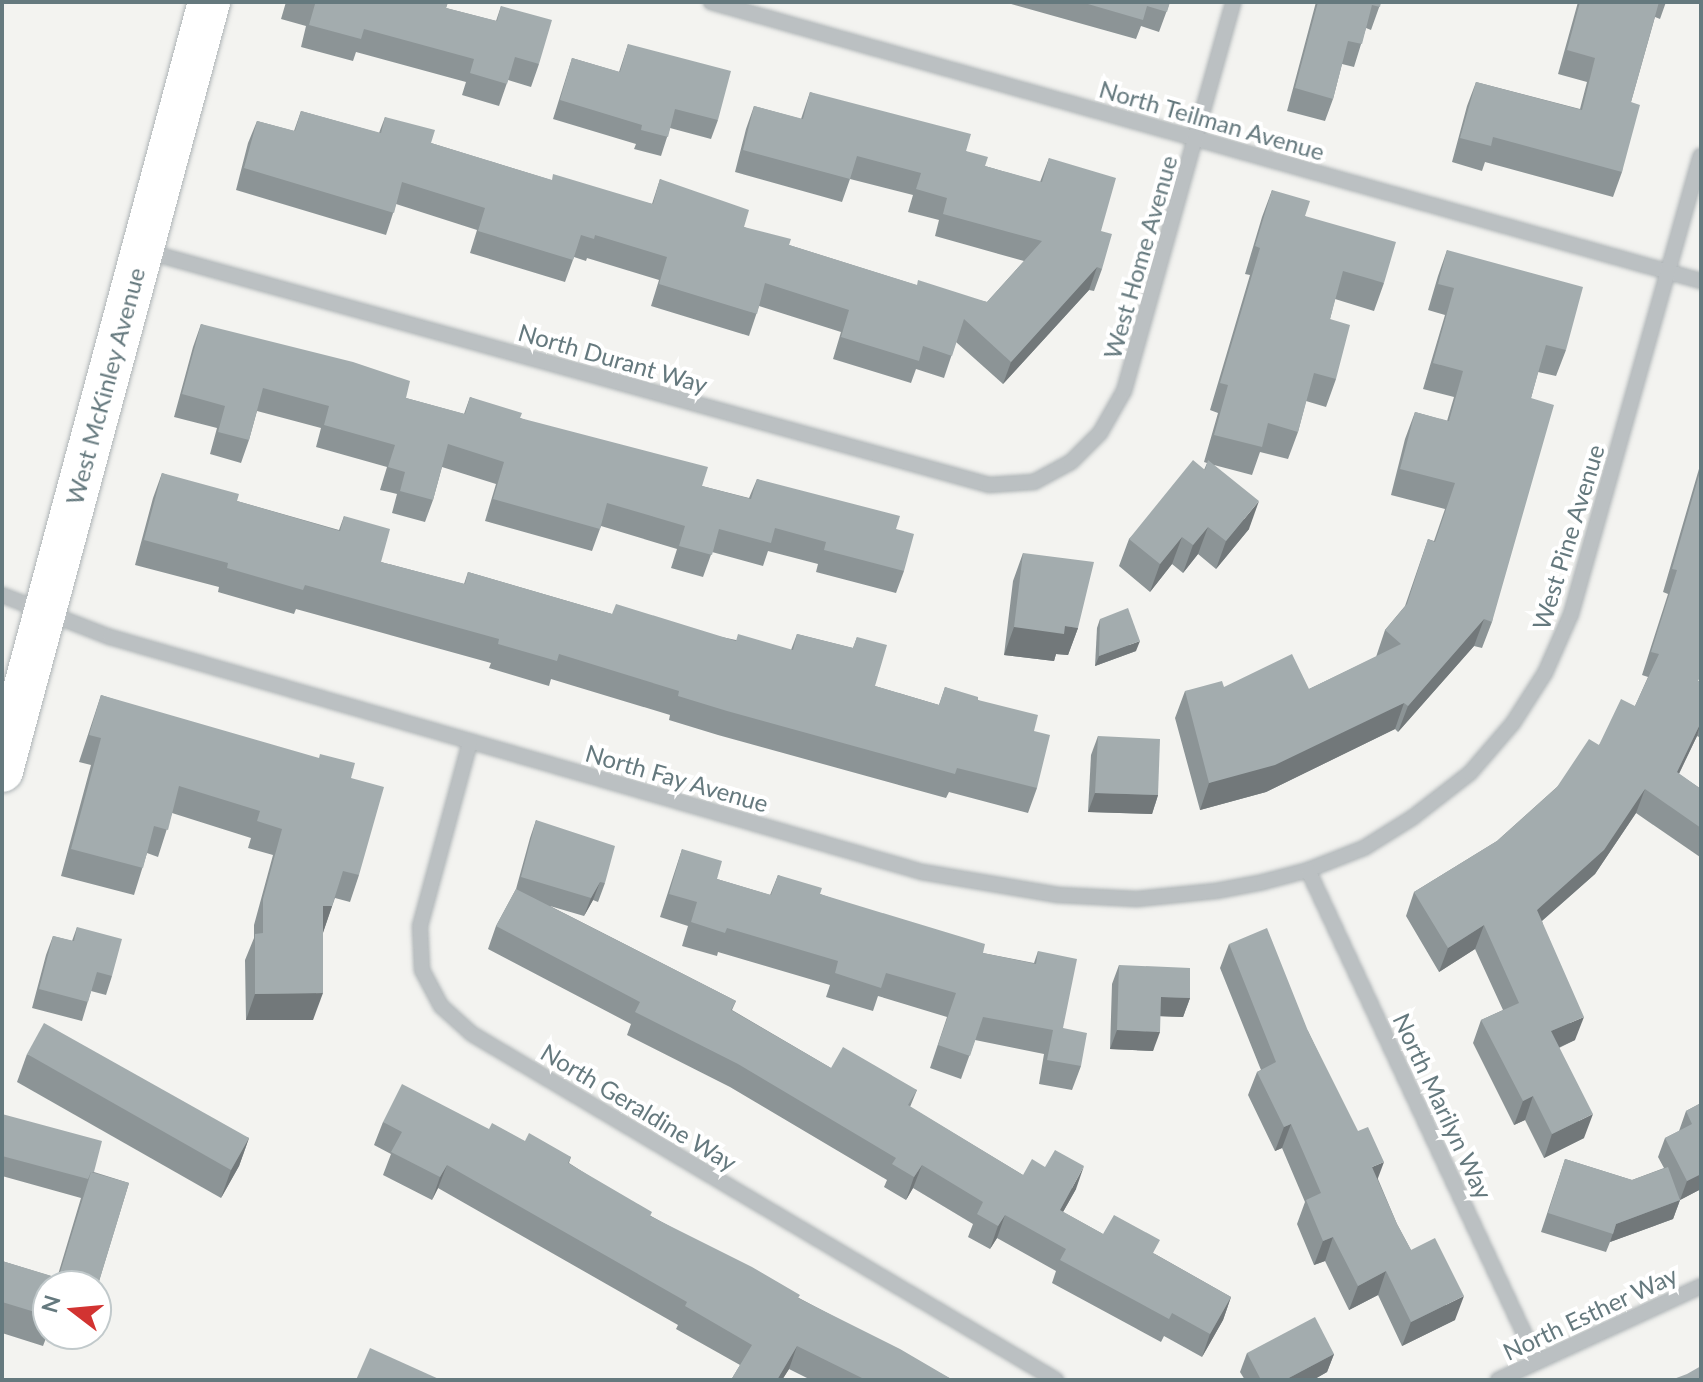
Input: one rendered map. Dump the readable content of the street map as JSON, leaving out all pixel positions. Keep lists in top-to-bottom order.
{
  "streets": {
    "main road": ["West McKinley Avenue"],
    "street": [
      "North Teilman Avenue",
      "West Home Avenue",
      "North Durant Way",
      "West Pine Avenue",
      "North Fay Avenue",
      "North Marilyn Way",
      "North Geraldine Way",
      "North Esther Way"
    ]
  },
  "crossings": [
    ["North Teilman Avenue", "West Home Avenue"],
    ["North Teilman Avenue", "West Pine Avenue"],
    ["West Home Avenue", "North Durant Way"],
    ["North Durant Way", "West McKinley Avenue"],
    ["West McKinley Avenue", "North Fay Avenue"],
    ["West Pine Avenue", "North Fay Avenue"],
    ["West Pine Avenue", "North Marilyn Way"],
    ["North Fay Avenue", "North Marilyn Way"],
    ["North Fay Avenue", "North Geraldine Way"],
    ["North Marilyn Way", "North Esther Way"]
  ],
  "north": "left"
}
